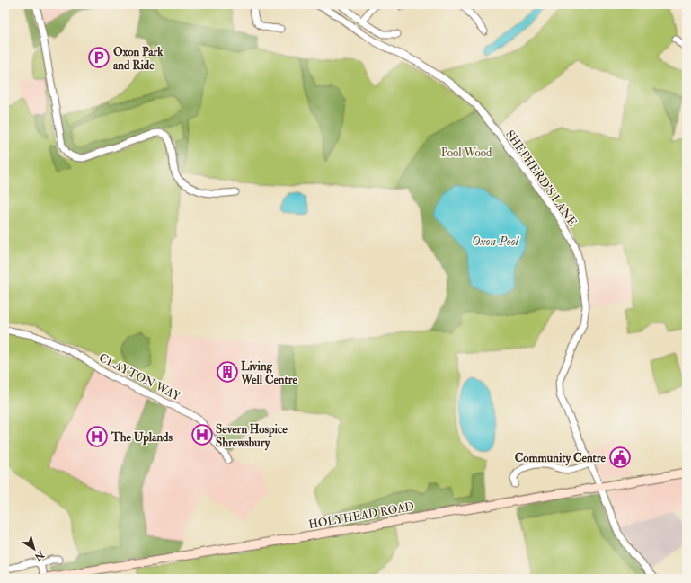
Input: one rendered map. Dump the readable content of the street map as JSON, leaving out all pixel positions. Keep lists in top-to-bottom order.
{
  "streets": {
    "main road": ["HOLYHEAD ROAD"],
    "street": ["SHEPHERD'S LANE", "CLAYTON WAY"]
  },
  "crossings": [
    ["SHEPHERD'S LANE", "HOLYHEAD ROAD"]
  ],
  "water": ["Oxon Pool"],
  "parks": ["Pool Wood"],
  "places": {
    "parking": ["Oxon Park and Ride"],
    "building": ["Living Well Centre"],
    "hospital": ["Severn Hospice Shrewsbury", "The Uplands"],
    "public building": ["Community Centre"]
  },
  "north": "bottom right"
}
